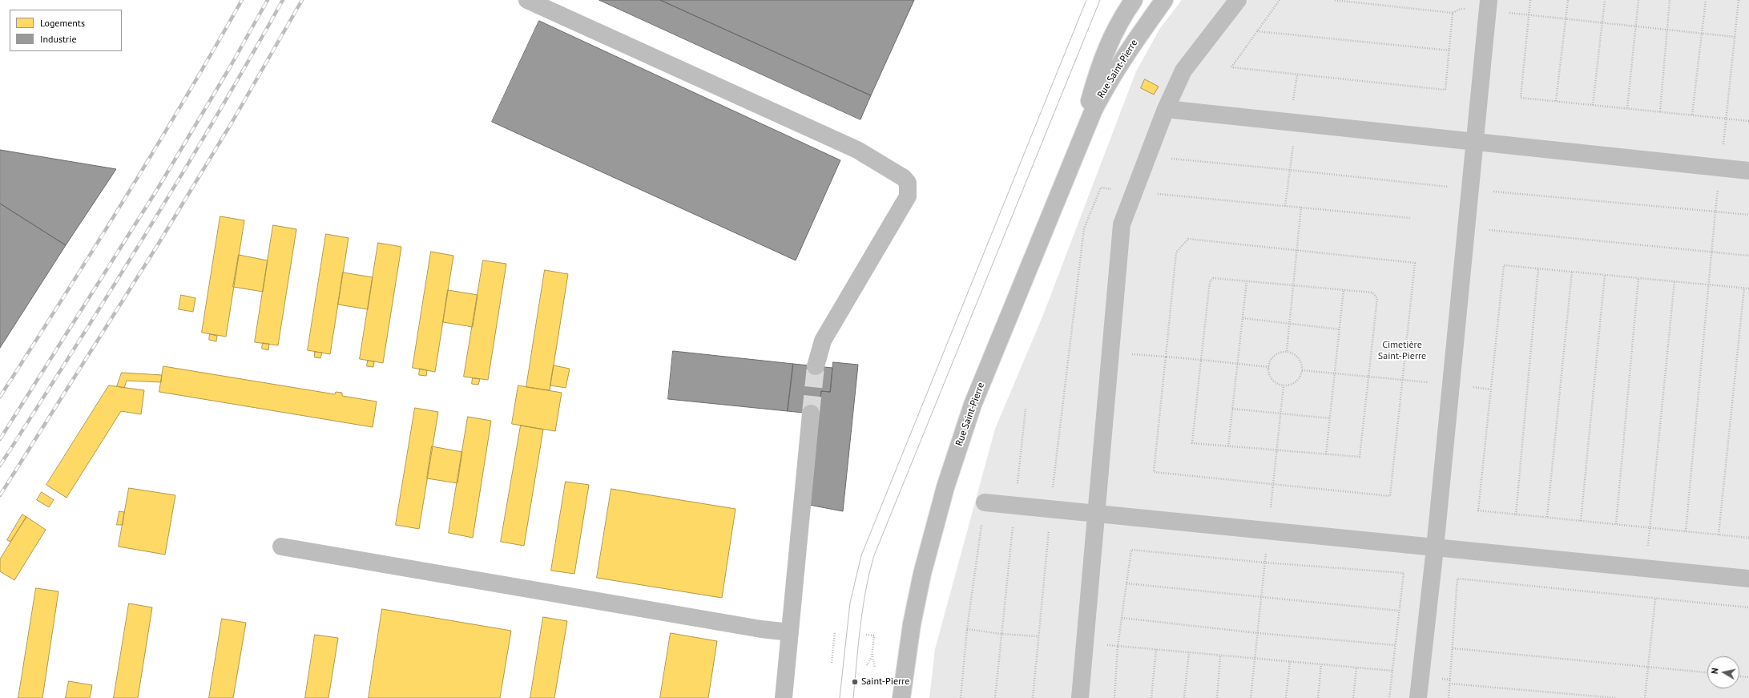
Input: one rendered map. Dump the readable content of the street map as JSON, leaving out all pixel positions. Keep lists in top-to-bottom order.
{
  "streets": {
    "main road": ["Rue Saint-Pierre"]
  },
  "parks": ["Cimetière Saint-Pierre"],
  "places": ["Saint-Pierre"],
  "legend": ["Logements", "Industrie"],
  "north": "left"
}
